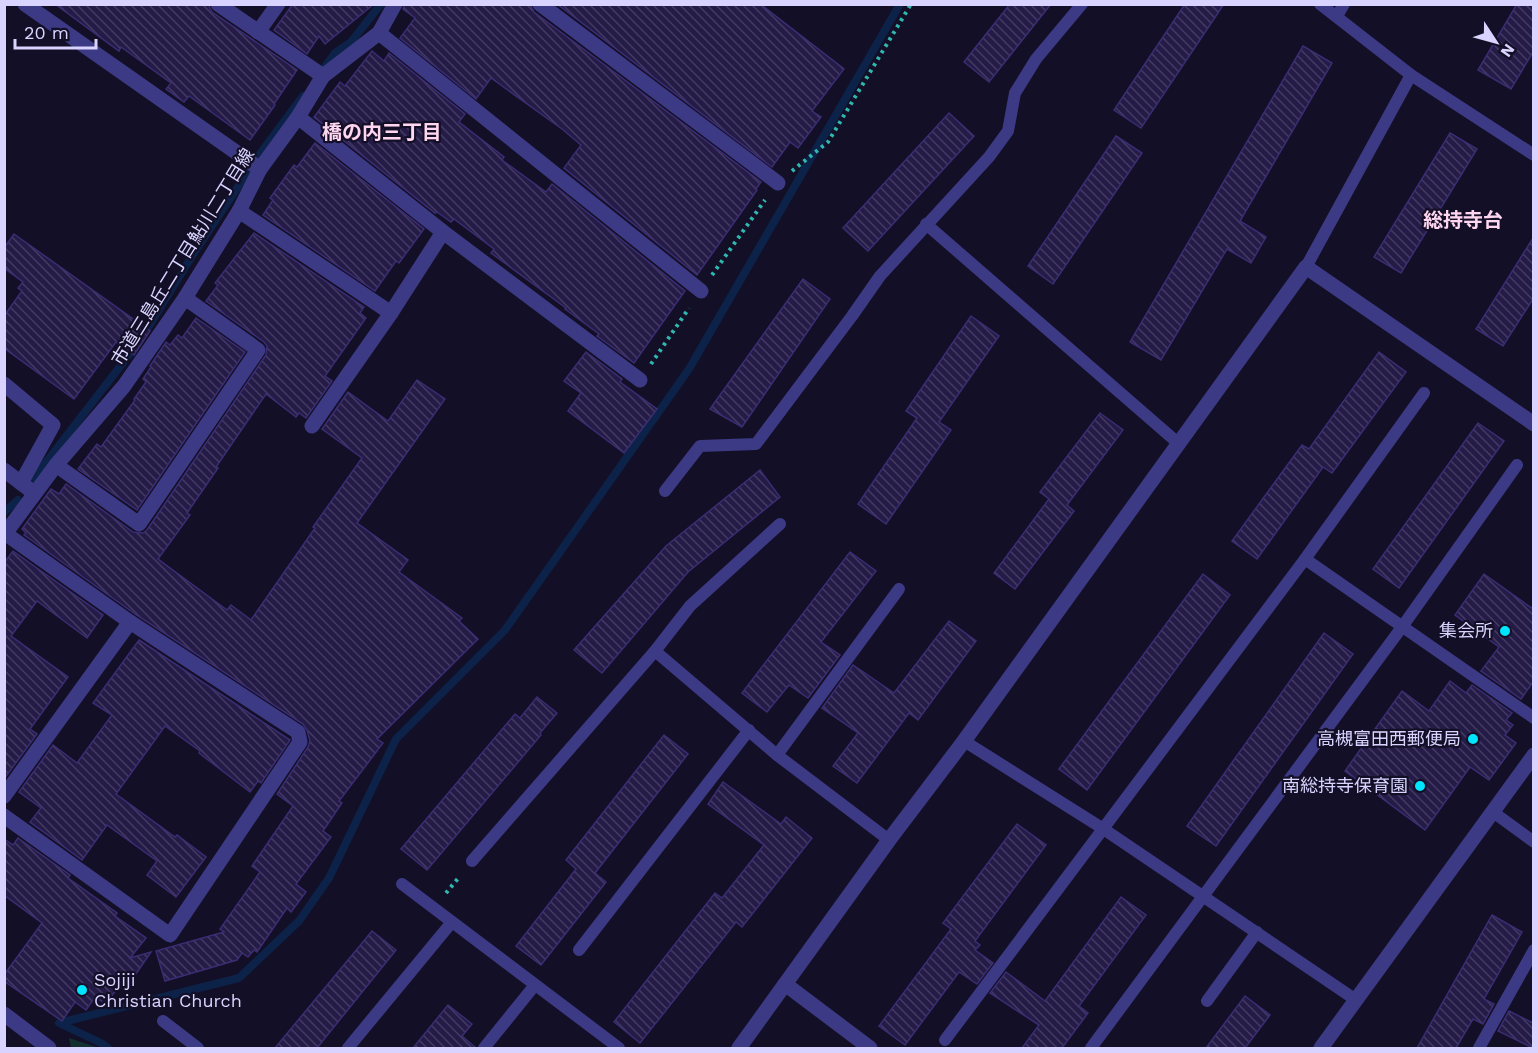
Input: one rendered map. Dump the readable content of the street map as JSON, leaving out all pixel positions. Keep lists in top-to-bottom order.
{
  "streets": {
    "street": ["市道三島丘二丁目鮎川二丁目線"]
  },
  "districts": ["橋の内三丁目", "総持寺台"],
  "places": [
    "集会所",
    "高槻富田西郵便局",
    "南総持寺保育園",
    "Sojiji Christian Church"
  ],
  "scale_bar": "20 m",
  "north": "bottom right"
}
